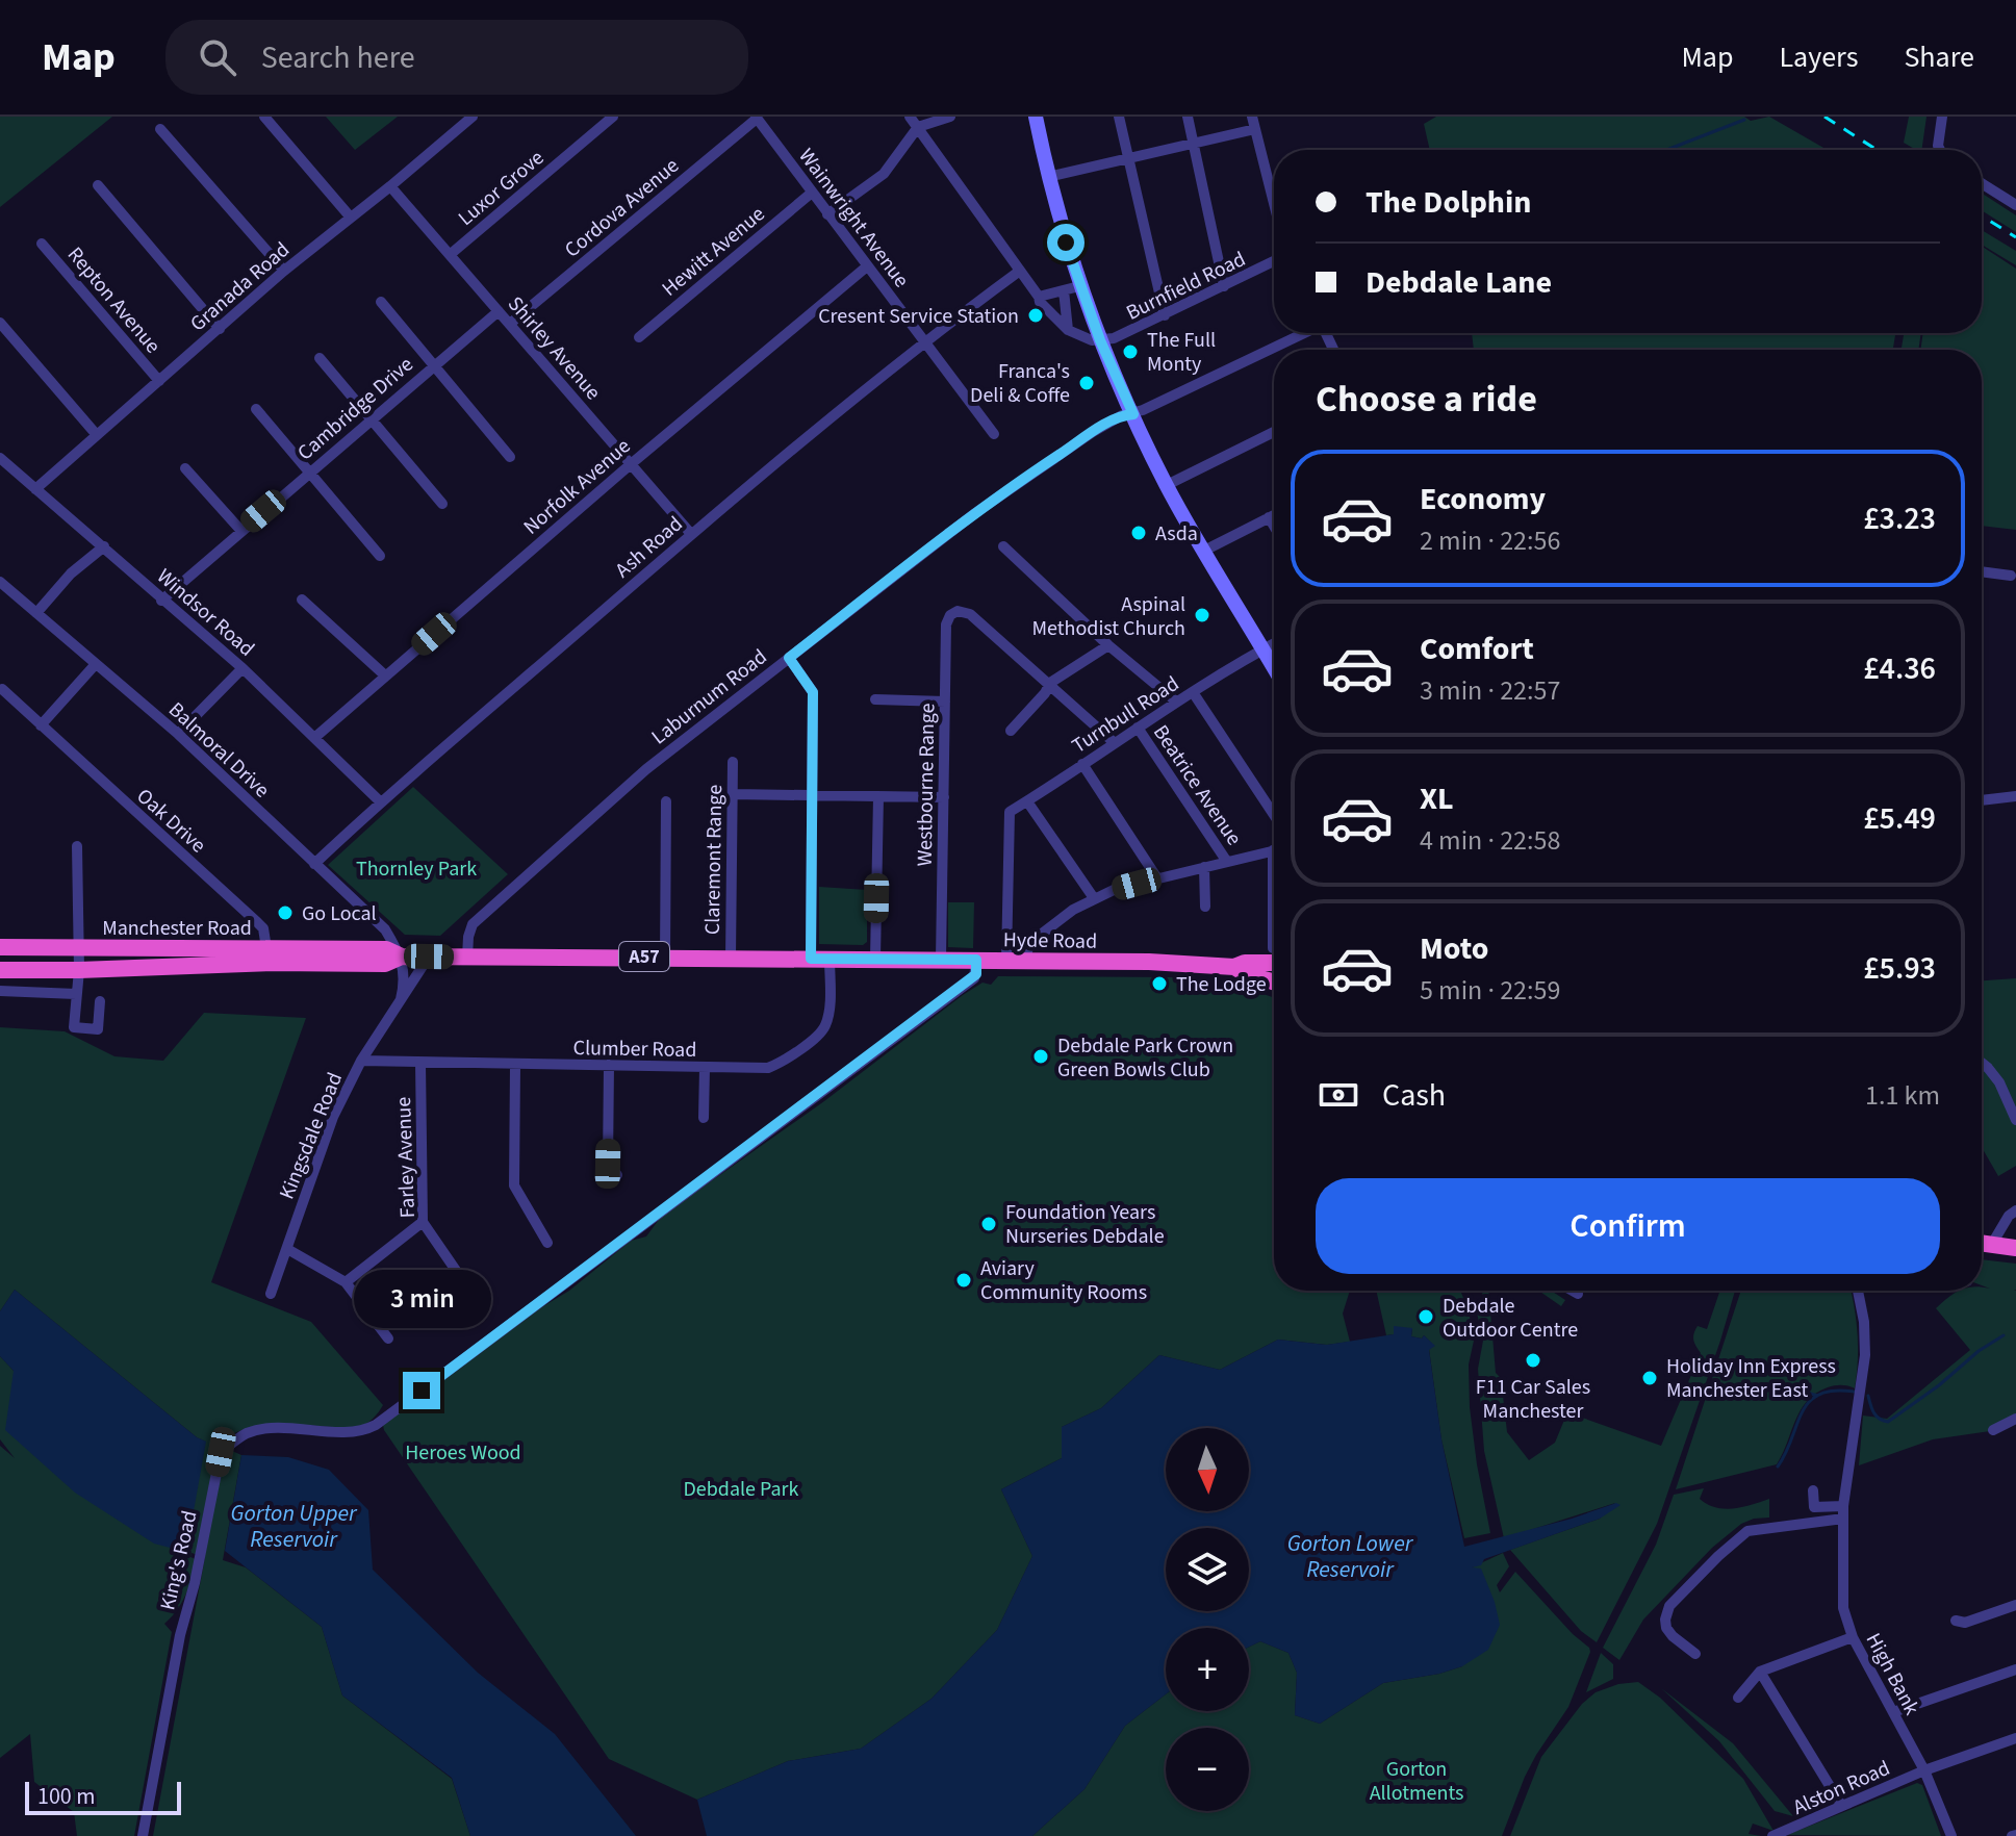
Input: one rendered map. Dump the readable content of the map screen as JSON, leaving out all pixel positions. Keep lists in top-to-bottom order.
{
  "streets": {
    "highway": ["Manchester Road", "Hyde Road", "A57"],
    "street": [
      "Luxor Grove",
      "Cordova Avenue",
      "Wainwright Avenue",
      "Hewitt Avenue",
      "Burnfield Road",
      "Granada Road",
      "Repton Avenue",
      "Shirley Avenue",
      "Cambridge Drive",
      "Norfolk Avenue",
      "Ash Road",
      "Windsor Road",
      "Laburnum Road",
      "Turnbull Road",
      "Balmoral Drive",
      "Westbourne Range",
      "Beatrice Avenue",
      "Oak Drive",
      "Claremont Range",
      "Clumber Road",
      "Kingsdale Road",
      "Farley Avenue",
      "King's Road",
      "High Bank",
      "Alston Road"
    ]
  },
  "crossings": [
    ["Luxor Grove", "Shirley Avenue"],
    ["Cordova Avenue", "Wainwright Avenue"],
    ["Cordova Avenue", "Shirley Avenue"],
    ["Wainwright Avenue", "Hewitt Avenue"],
    ["Wainwright Avenue", "Norfolk Avenue"],
    ["Wainwright Avenue", "Ash Road"],
    ["Granada Road", "Repton Avenue"],
    ["Granada Road", "Shirley Avenue"],
    ["Granada Road", "Windsor Road"],
    ["Shirley Avenue", "Cambridge Drive"],
    ["Shirley Avenue", "Norfolk Avenue"],
    ["Shirley Avenue", "Ash Road"],
    ["Cambridge Drive", "Windsor Road"],
    ["Norfolk Avenue", "Windsor Road"],
    ["Ash Road", "Windsor Road"],
    ["Ash Road", "Balmoral Drive"],
    ["Laburnum Road", "Manchester Road"],
    ["Laburnum Road", "Hyde Road"],
    ["Turnbull Road", "Beatrice Avenue"],
    ["Turnbull Road", "Hyde Road"],
    ["Balmoral Drive", "Manchester Road"],
    ["Westbourne Range", "Hyde Road"],
    ["Oak Drive", "Manchester Road"],
    ["Claremont Range", "Hyde Road"],
    ["Manchester Road", "Hyde Road"],
    ["Manchester Road", "Kingsdale Road"],
    ["Hyde Road", "Clumber Road"],
    ["Hyde Road", "King's Road"],
    ["Clumber Road", "Kingsdale Road"],
    ["Clumber Road", "Farley Avenue"],
    ["High Bank", "Alston Road"]
  ],
  "water": ["Gorton Upper Reservoir", "Gorton Lower Reservoir"],
  "parks": [
    "Thornley Park",
    "Heroes Wood",
    "Debdale Park",
    "Gorton Allotments"
  ],
  "places": [
    "Cresent Service Station",
    "The Full Monty",
    "Franca's Deli & Coffe",
    "Asda",
    "Aspinal Methodist Church",
    "Go Local",
    "The Lodge",
    "Debdale Park Crown Green Bowls Club",
    "Foundation Years Nurseries Debdale",
    "Aviary Community Rooms",
    "Debdale Outdoor Centre",
    "F11 Car Sales Manchester",
    "Holiday Inn Express Manchester East"
  ],
  "scale_bar": "100 m",
  "north": "bottom",
  "page": {
    "header": "Map",
    "search": "Search here",
    "nav": ["Map", "Layers", "Share"],
    "banner": ["The Dolphin", "Debdale Lane"],
    "heading": "Choose a ride",
    "list": [
      {
        "name": "Economy",
        "note": "2 min · 22:56",
        "value": "£3.23"
      },
      {
        "name": "Comfort",
        "note": "3 min · 22:57",
        "value": "£4.36"
      },
      {
        "name": "XL",
        "note": "4 min · 22:58",
        "value": "£5.49"
      },
      {
        "name": "Moto",
        "note": "5 min · 22:59",
        "value": "£5.93"
      }
    ],
    "pay": ["Cash", "1.1 km"],
    "buttons": "Confirm",
    "bubble": "3 min",
    "map_buttons": ["+", "−"],
    "scale": "100 m"
  }
}
